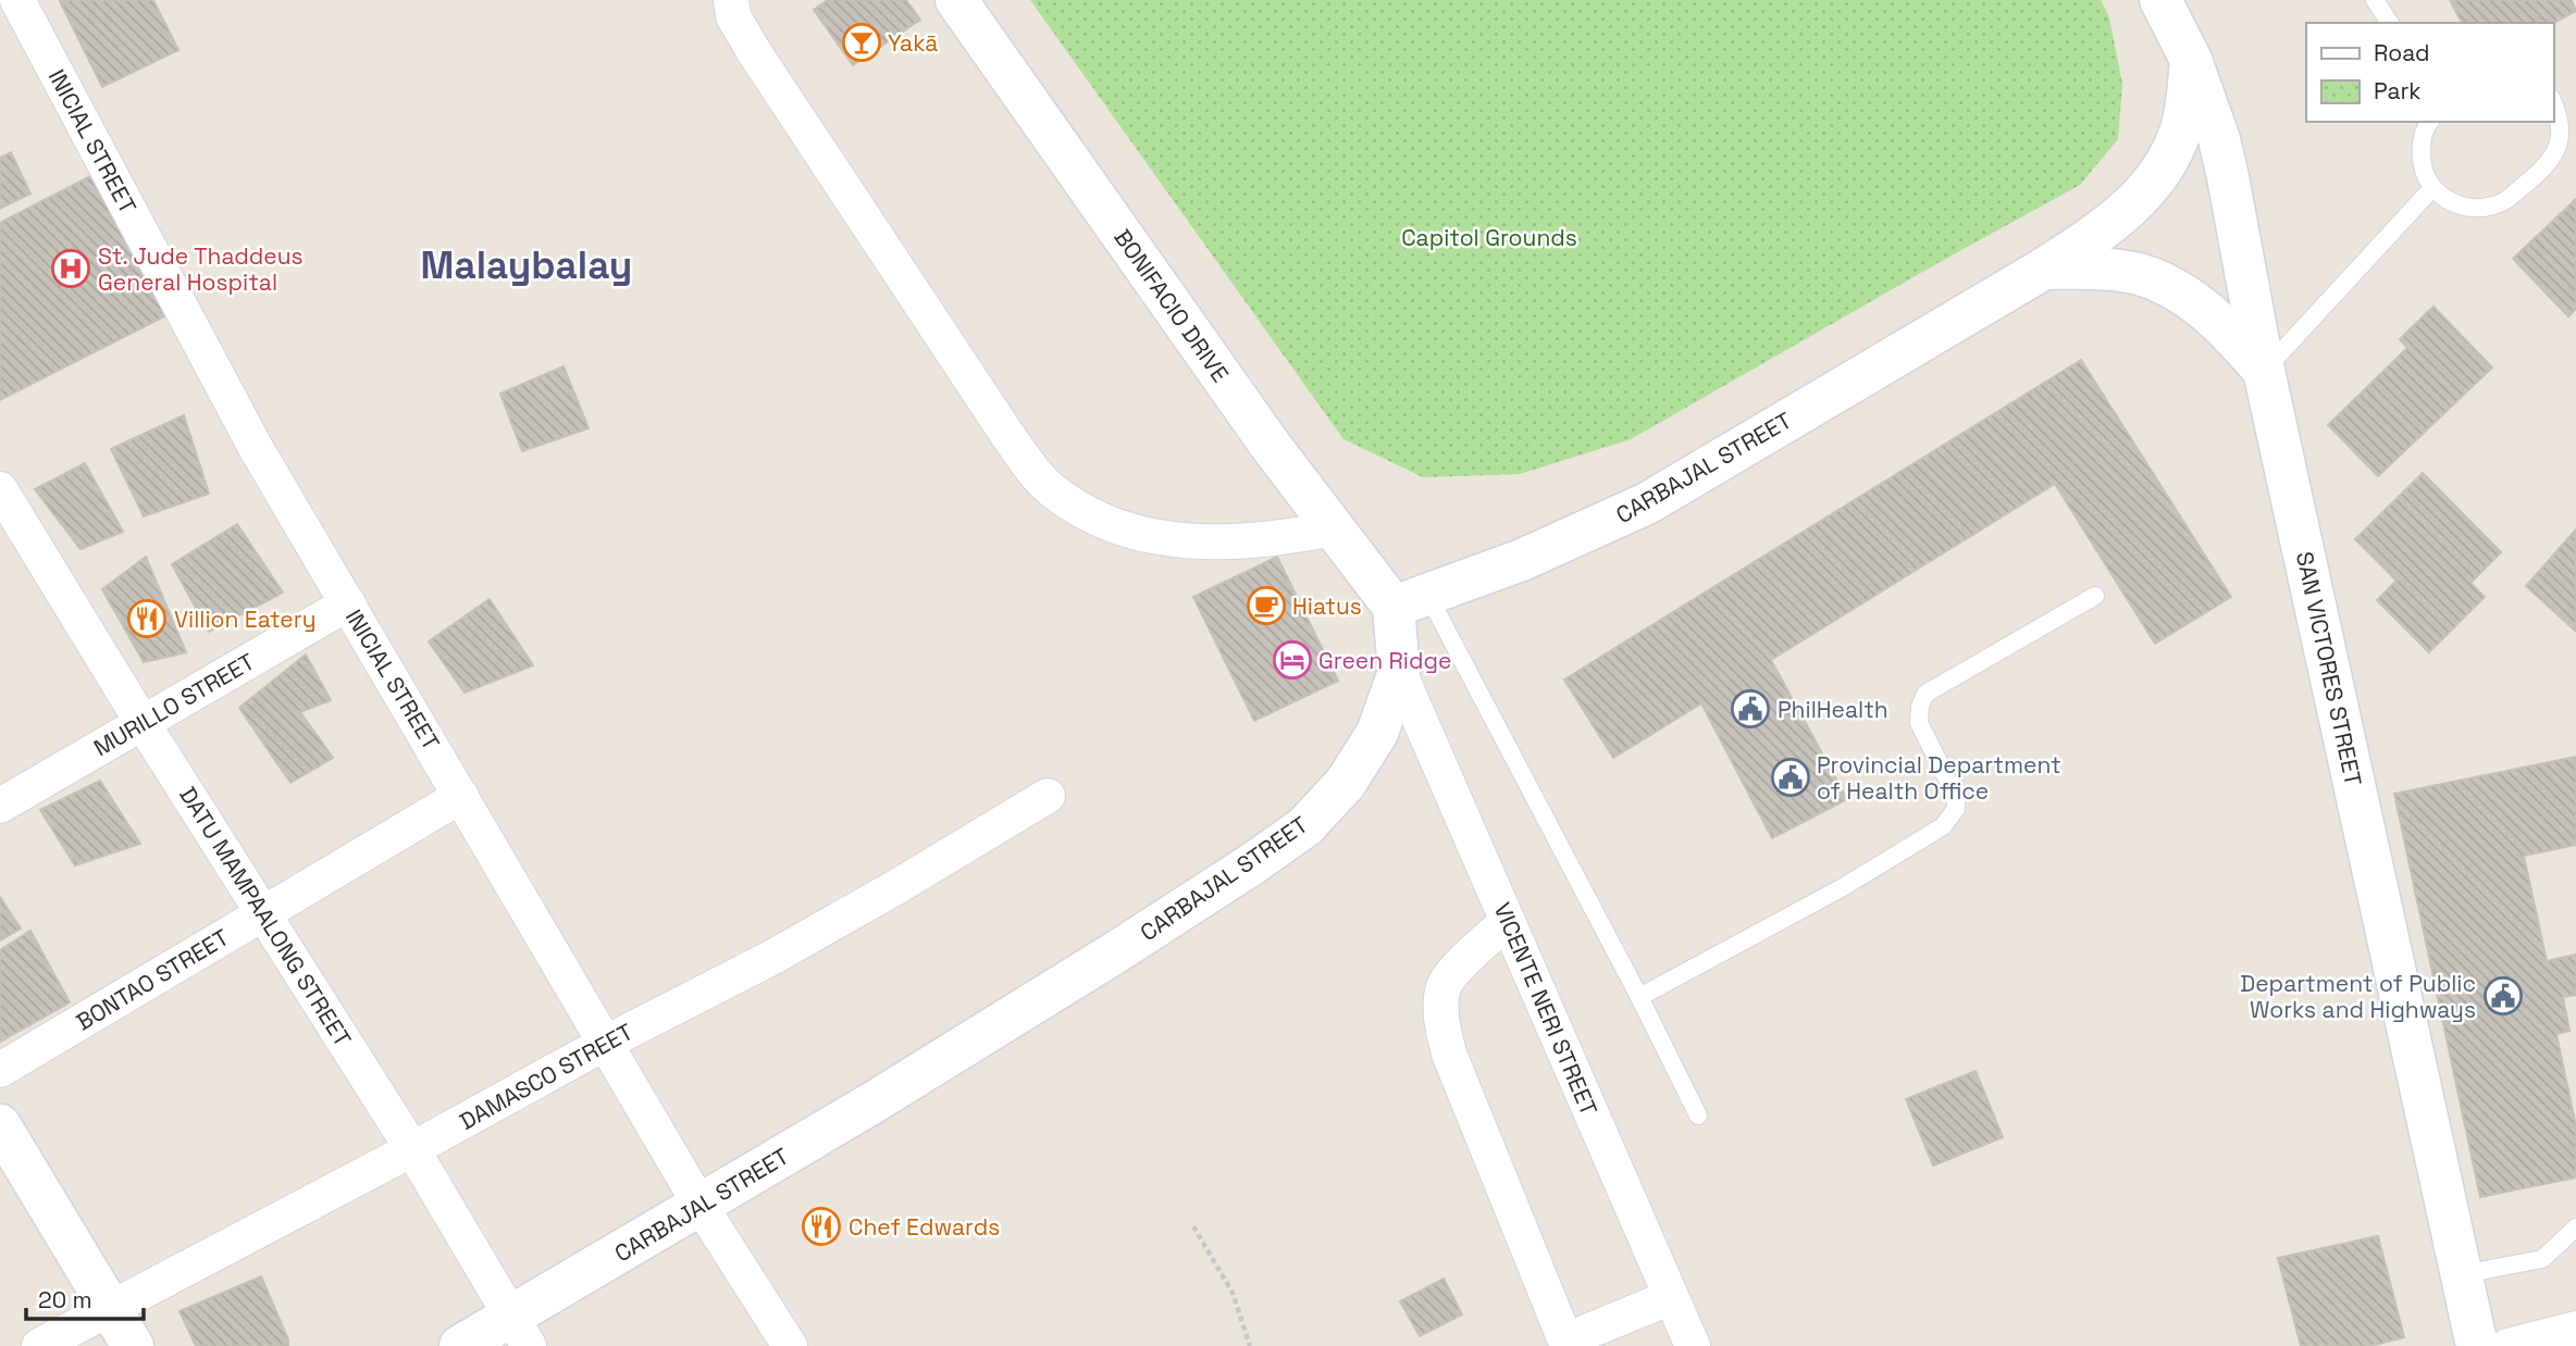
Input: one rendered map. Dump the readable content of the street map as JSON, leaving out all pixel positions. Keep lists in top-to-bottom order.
{
  "streets": {
    "main road": ["BONIFACIO DRIVE", "CARBAJAL STREET", "SAN VICTORES STREET"],
    "street": [
      "INICIAL STREET",
      "MURILLO STREET",
      "DATU MAMPAALONG STREET",
      "BONTAO STREET",
      "VICENTE NERI STREET",
      "DAMASCO STREET"
    ]
  },
  "crossings": [
    ["INICIAL STREET", "CARBAJAL STREET"],
    ["INICIAL STREET", "MURILLO STREET"],
    ["INICIAL STREET", "BONTAO STREET"],
    ["INICIAL STREET", "DAMASCO STREET"],
    ["BONIFACIO DRIVE", "CARBAJAL STREET"],
    ["CARBAJAL STREET", "SAN VICTORES STREET"],
    ["CARBAJAL STREET", "DATU MAMPAALONG STREET"],
    ["CARBAJAL STREET", "VICENTE NERI STREET"],
    ["MURILLO STREET", "DATU MAMPAALONG STREET"],
    ["DATU MAMPAALONG STREET", "BONTAO STREET"],
    ["DATU MAMPAALONG STREET", "DAMASCO STREET"]
  ],
  "districts": ["Malaybalay"],
  "parks": ["Capitol Grounds"],
  "places": {
    "bar": ["Yakā"],
    "hospital": ["St. Jude Thaddeus General Hospital"],
    "cafe": ["Hiatus"],
    "restaurant": ["Villion Eatery", "Chef Edwards"],
    "hotel": ["Green Ridge"],
    "public building": ["PhilHealth", "Provincial Department of Health Office", "Department of Public Works and Highways"]
  },
  "legend": ["Road", "Park"],
  "scale_bar": "20 m"
}
